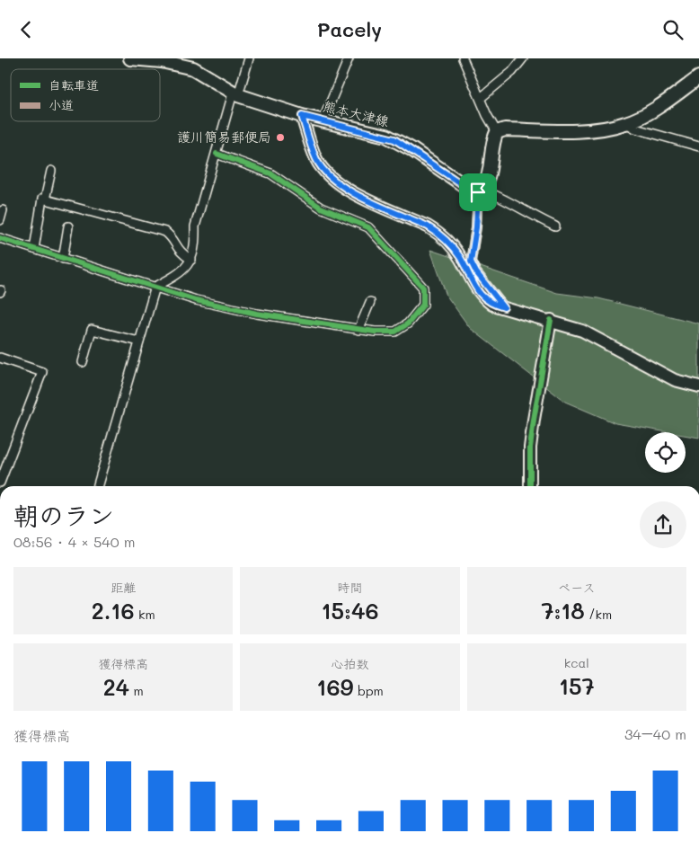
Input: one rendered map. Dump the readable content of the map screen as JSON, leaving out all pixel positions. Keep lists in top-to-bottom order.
{
  "streets": {
    "main road": ["熊本大津線"]
  },
  "places": ["護川簡易郵便局"],
  "legend": ["自転車道", "小道"],
  "page": {
    "header": "Pacely",
    "heading": ["朝のラン", "08:56 · 4 × 540 m"],
    "stats": [
      ["距離", "2.16 km"],
      ["時間", "15:46"],
      ["ペース", "7:18 /km"],
      ["獲得標高", "24 m"],
      ["心拍数", "169 bpm"],
      ["kcal", "157"]
    ],
    "chart": ["獲得標高", "34–40 m"]
  }
}
